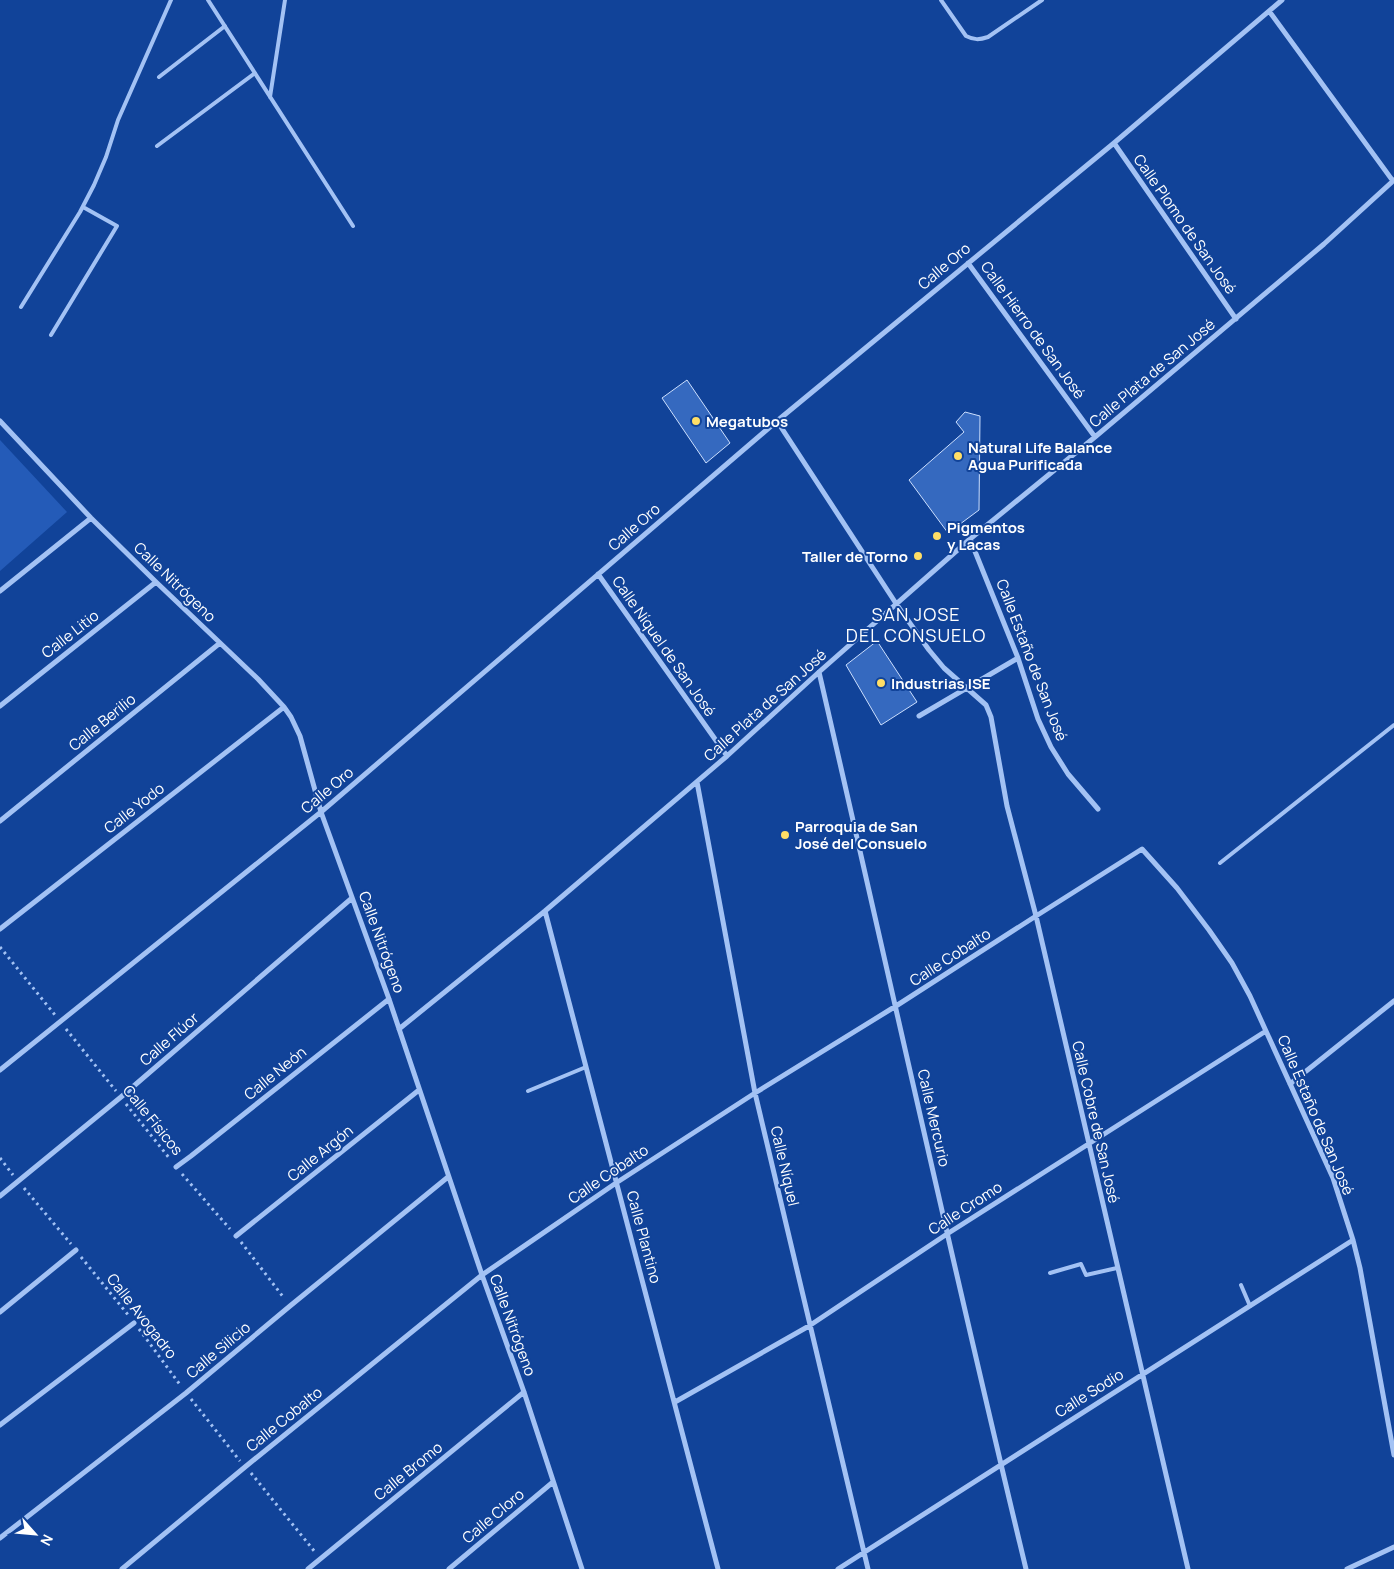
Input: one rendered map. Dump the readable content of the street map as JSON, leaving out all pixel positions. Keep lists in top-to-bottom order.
{
  "streets": {
    "street": [
      "Calle Plomo de San José",
      "Calle Oro",
      "Calle Hierro de San José",
      "Calle Plata de San José",
      "Calle Nitrógeno",
      "Calle Litio",
      "Calle Níquel de San José",
      "Calle Estaño de San José",
      "Calle Berilio",
      "Calle Yodo",
      "Calle Cobalto",
      "Calle Flúor",
      "Calle Neón",
      "Calle Mercurio",
      "Calle Cobre de San José",
      "Calle Argón",
      "Calle Níquel",
      "Calle Cromo",
      "Calle Plantino",
      "Calle Silicio",
      "Calle Sodio",
      "Calle Bromo",
      "Calle Cloro"
    ],
    "path": ["Calle Físicos", "Calle Avogadro"]
  },
  "crossings": [
    ["Calle Plomo de San José", "Calle Oro"],
    ["Calle Plomo de San José", "Calle Plata de San José"],
    ["Calle Oro", "Calle Hierro de San José"],
    ["Calle Oro", "Calle Nitrógeno"],
    ["Calle Oro", "Calle Níquel de San José"],
    ["Calle Oro", "Calle Físicos"],
    ["Calle Oro", "Calle Cobre de San José"],
    ["Calle Hierro de San José", "Calle Plata de San José"],
    ["Calle Plata de San José", "Calle Nitrógeno"],
    ["Calle Plata de San José", "Calle Níquel de San José"],
    ["Calle Plata de San José", "Calle Estaño de San José"],
    ["Calle Plata de San José", "Calle Mercurio"],
    ["Calle Plata de San José", "Calle Cobre de San José"],
    ["Calle Plata de San José", "Calle Níquel"],
    ["Calle Plata de San José", "Calle Plantino"],
    ["Calle Nitrógeno", "Calle Litio"],
    ["Calle Nitrógeno", "Calle Berilio"],
    ["Calle Nitrógeno", "Calle Yodo"],
    ["Calle Nitrógeno", "Calle Cobalto"],
    ["Calle Nitrógeno", "Calle Flúor"],
    ["Calle Nitrógeno", "Calle Neón"],
    ["Calle Nitrógeno", "Calle Argón"],
    ["Calle Nitrógeno", "Calle Silicio"],
    ["Calle Nitrógeno", "Calle Bromo"],
    ["Calle Nitrógeno", "Calle Cloro"],
    ["Calle Estaño de San José", "Calle Cobalto"],
    ["Calle Estaño de San José", "Calle Cromo"],
    ["Calle Estaño de San José", "Calle Sodio"],
    ["Calle Cobalto", "Calle Mercurio"],
    ["Calle Cobalto", "Calle Cobre de San José"],
    ["Calle Cobalto", "Calle Níquel"],
    ["Calle Cobalto", "Calle Plantino"],
    ["Calle Cobalto", "Calle Avogadro"],
    ["Calle Flúor", "Calle Físicos"],
    ["Calle Flúor", "Calle Avogadro"],
    ["Calle Neón", "Calle Físicos"],
    ["Calle Mercurio", "Calle Cromo"],
    ["Calle Mercurio", "Calle Sodio"],
    ["Calle Físicos", "Calle Argón"],
    ["Calle Físicos", "Calle Silicio"],
    ["Calle Cobre de San José", "Calle Cromo"],
    ["Calle Cobre de San José", "Calle Sodio"],
    ["Calle Níquel", "Calle Cromo"],
    ["Calle Níquel", "Calle Sodio"],
    ["Calle Cromo", "Calle Plantino"],
    ["Calle Avogadro", "Calle Silicio"],
    ["Calle Avogadro", "Calle Bromo"]
  ],
  "districts": ["SAN JOSE DEL CONSUELO"],
  "places": [
    "Megatubos",
    "Natural Life Balance Agua Purificada",
    "Pigmentos y Lacas",
    "Taller de Torno",
    "Industrias ISE",
    "Parroquia de San José del Consuelo"
  ],
  "north": "bottom right"
}
